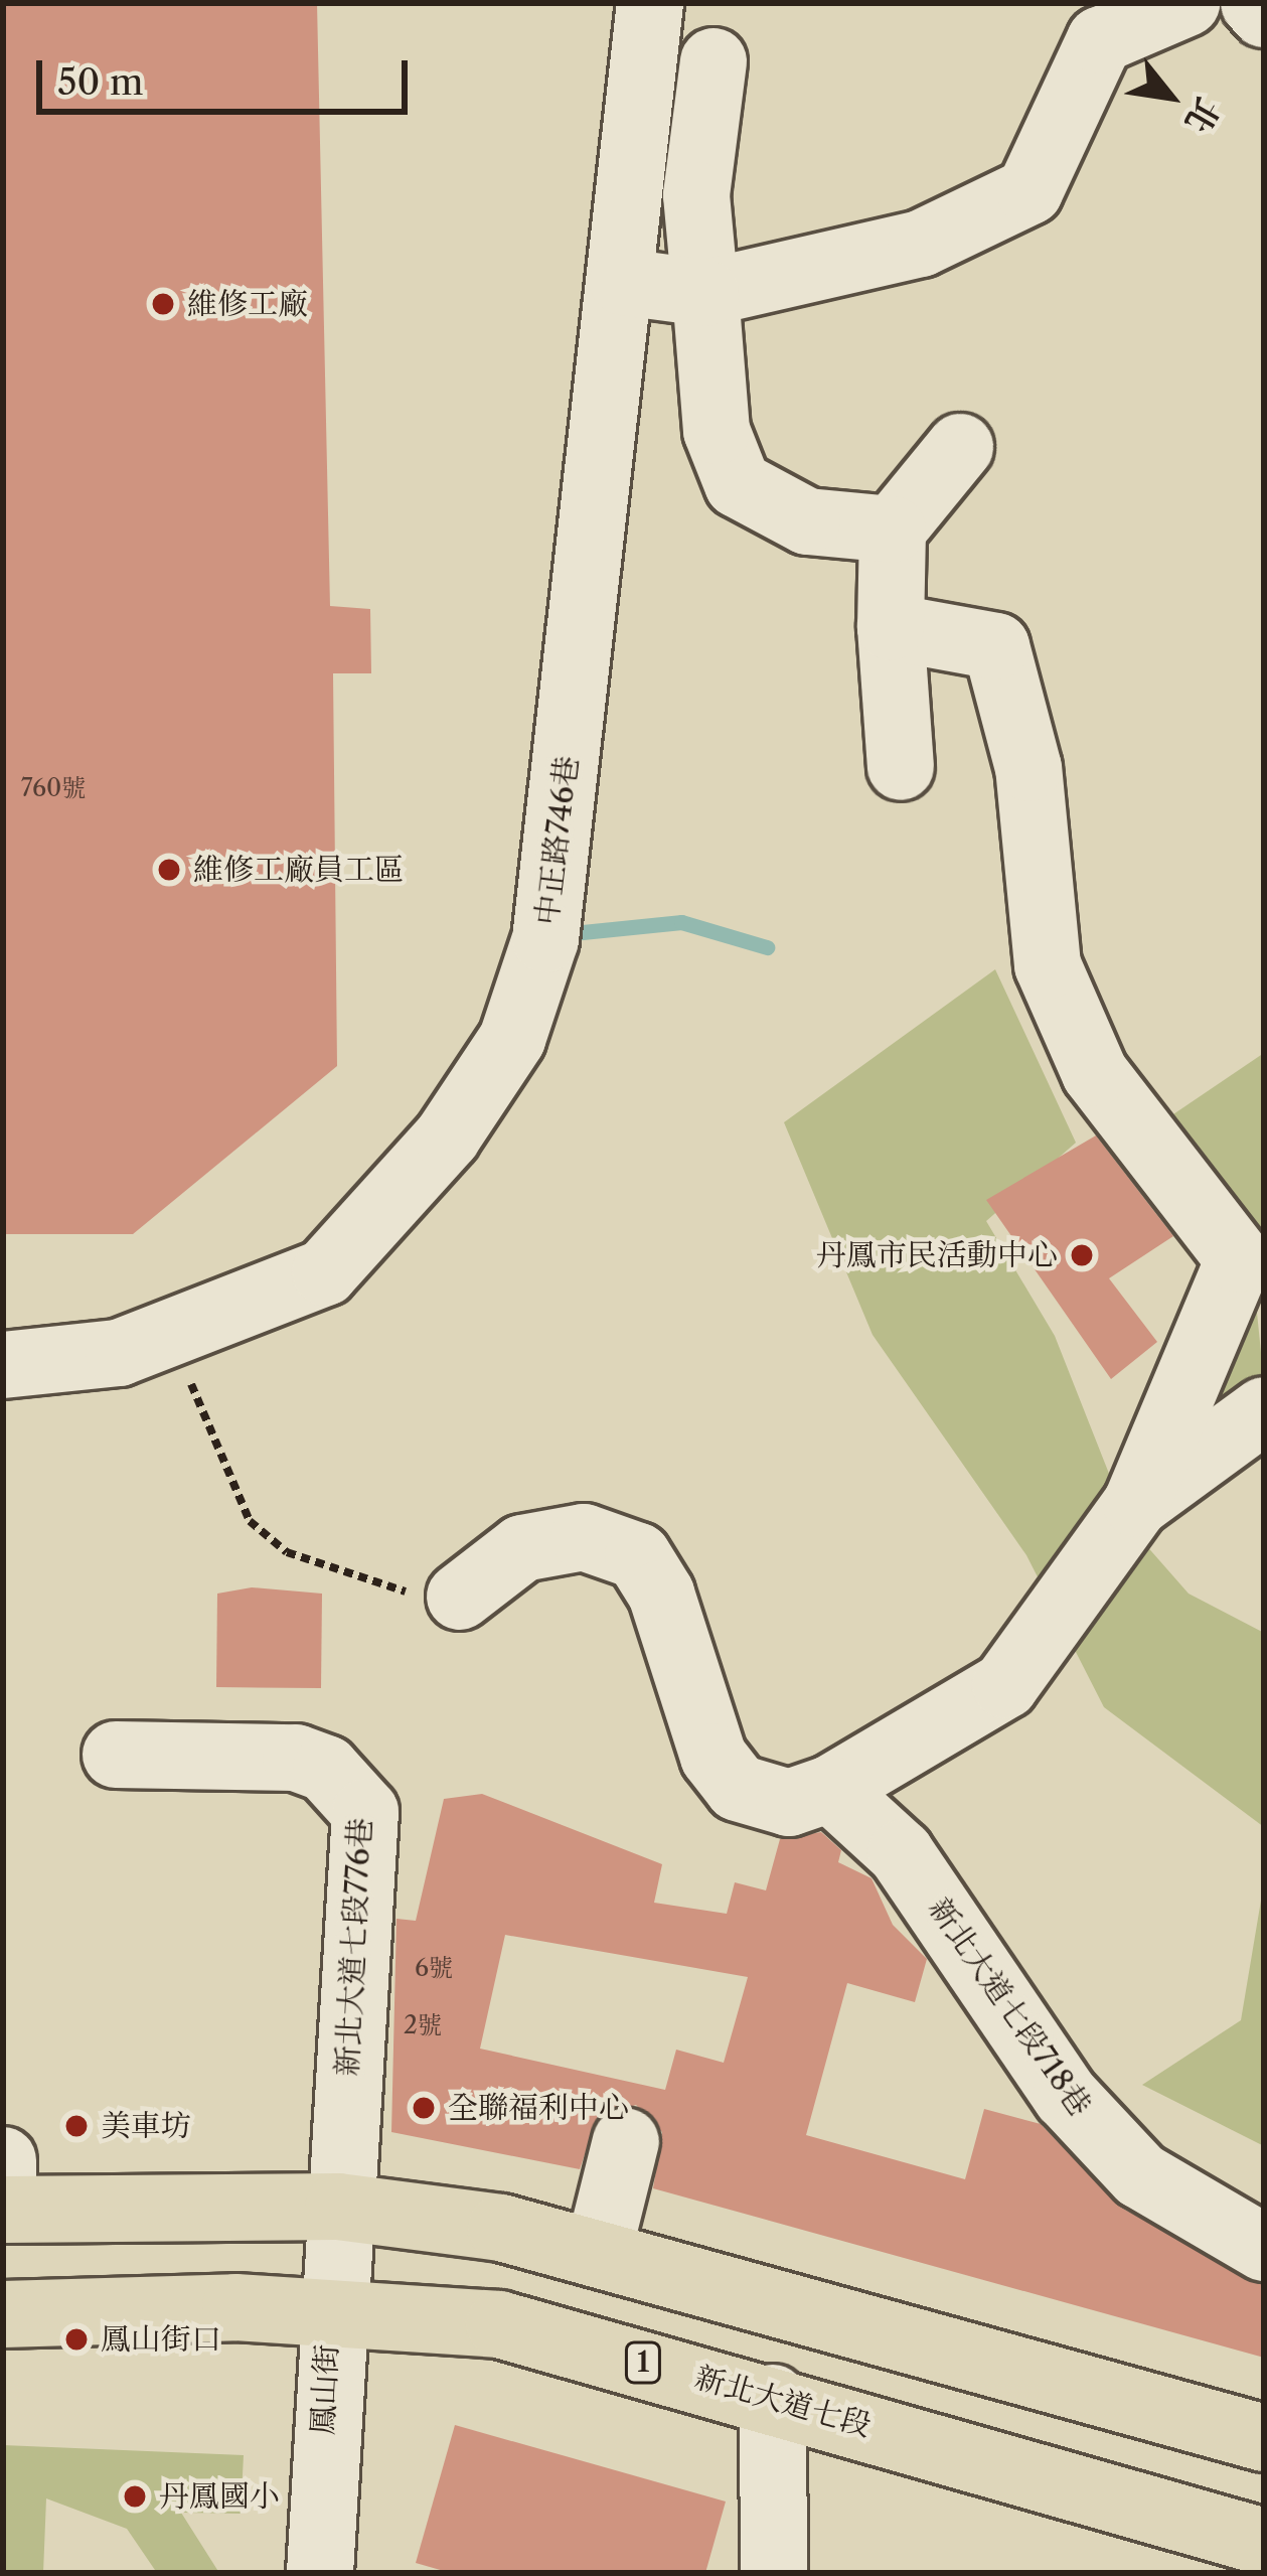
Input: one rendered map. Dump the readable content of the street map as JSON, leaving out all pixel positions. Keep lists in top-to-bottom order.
{
  "streets": {
    "main road": ["1", "新北大道七段"],
    "street": [
      "中正路746巷",
      "新北大道七段776巷",
      "新北大道七段718巷",
      "鳳山街"
    ]
  },
  "crossings": [
    ["新北大道七段776巷", "鳳山街"],
    ["鳳山街", "新北大道七段"]
  ],
  "places": [
    "維修工廠",
    "維修工廠員工區",
    "丹鳳市民活動中心",
    "全聯福利中心",
    "美車坊",
    "鳳山街口",
    "丹鳳國小"
  ],
  "house_numbers": ["760號", "6號", "2號"],
  "scale_bar": "50 m",
  "north": "bottom right"
}
